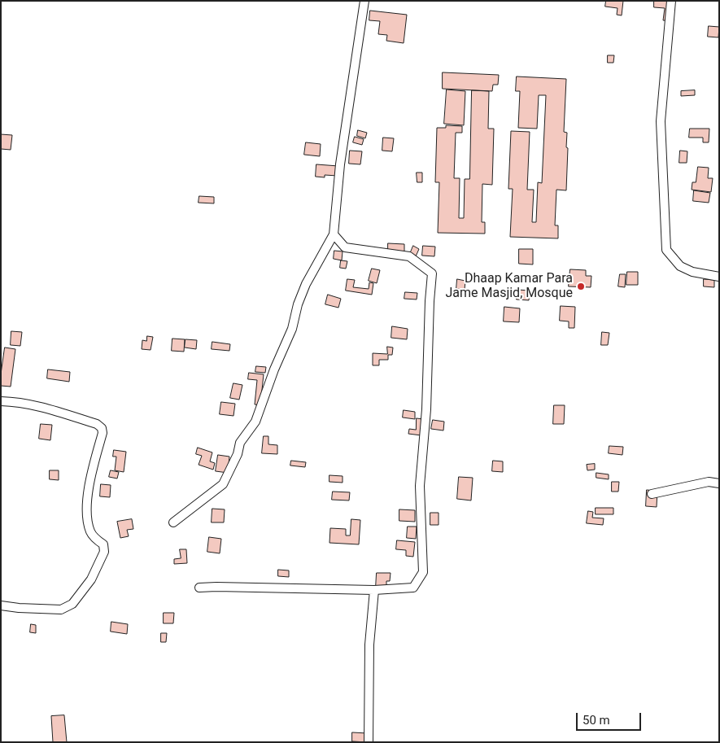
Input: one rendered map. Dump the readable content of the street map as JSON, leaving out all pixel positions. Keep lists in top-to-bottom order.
{
  "places": ["Dhaap Kamar Para Jame Masjid, Mosque"],
  "scale_bar": "50 m"
}
